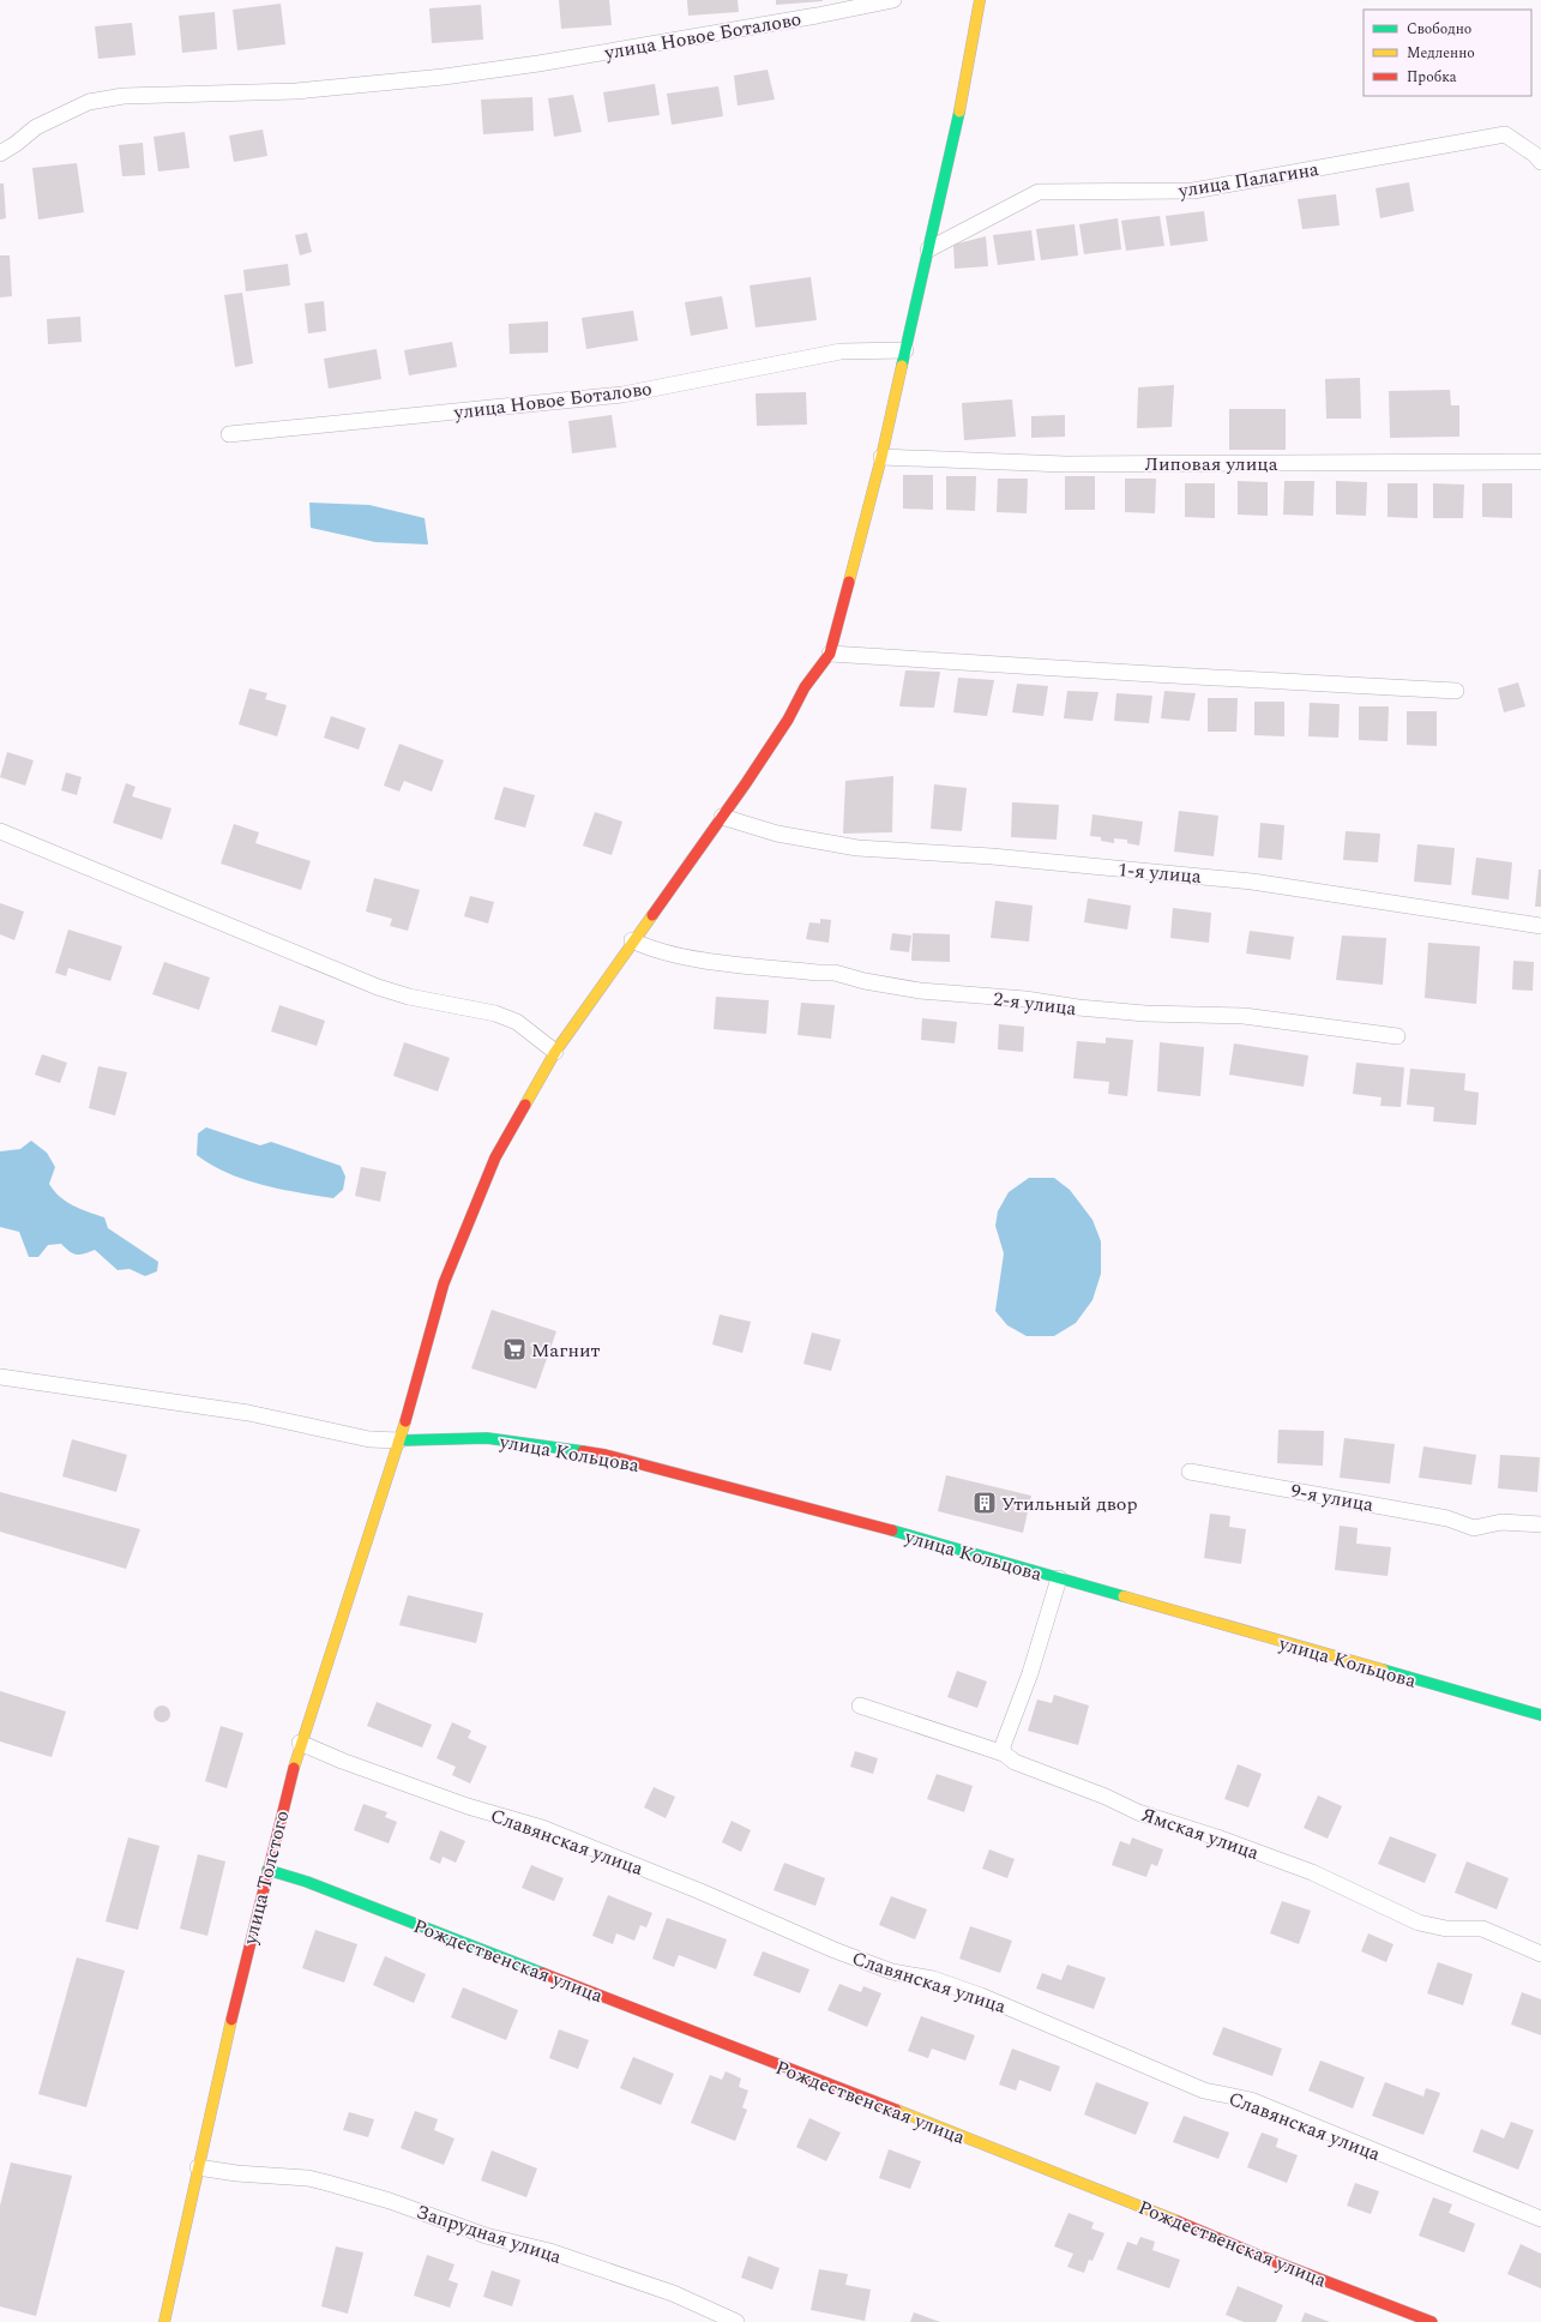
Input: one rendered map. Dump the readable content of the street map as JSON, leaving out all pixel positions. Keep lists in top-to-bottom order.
{
  "streets": {
    "street": [
      "улица Новое Боталово",
      "улица Палагина",
      "Липовая улица",
      "1-я улица",
      "2-я улица",
      "улица Кольцова",
      "9-я улица",
      "Ямская улица",
      "Славянская улица",
      "улица Толстого",
      "Рождественская улица",
      "Запрудная улица"
    ]
  },
  "crossings": [
    ["1-я улица", "улица Толстого"],
    ["2-я улица", "улица Толстого"],
    ["улица Кольцова", "улица Толстого"],
    ["Славянская улица", "улица Толстого"],
    ["улица Толстого", "Рождественская улица"],
    ["улица Толстого", "Запрудная улица"]
  ],
  "places": {
    "supermarket": ["Магнит"],
    "building": ["Утильный двор"]
  },
  "legend": ["Свободно", "Медленно", "Пробка"]
}
